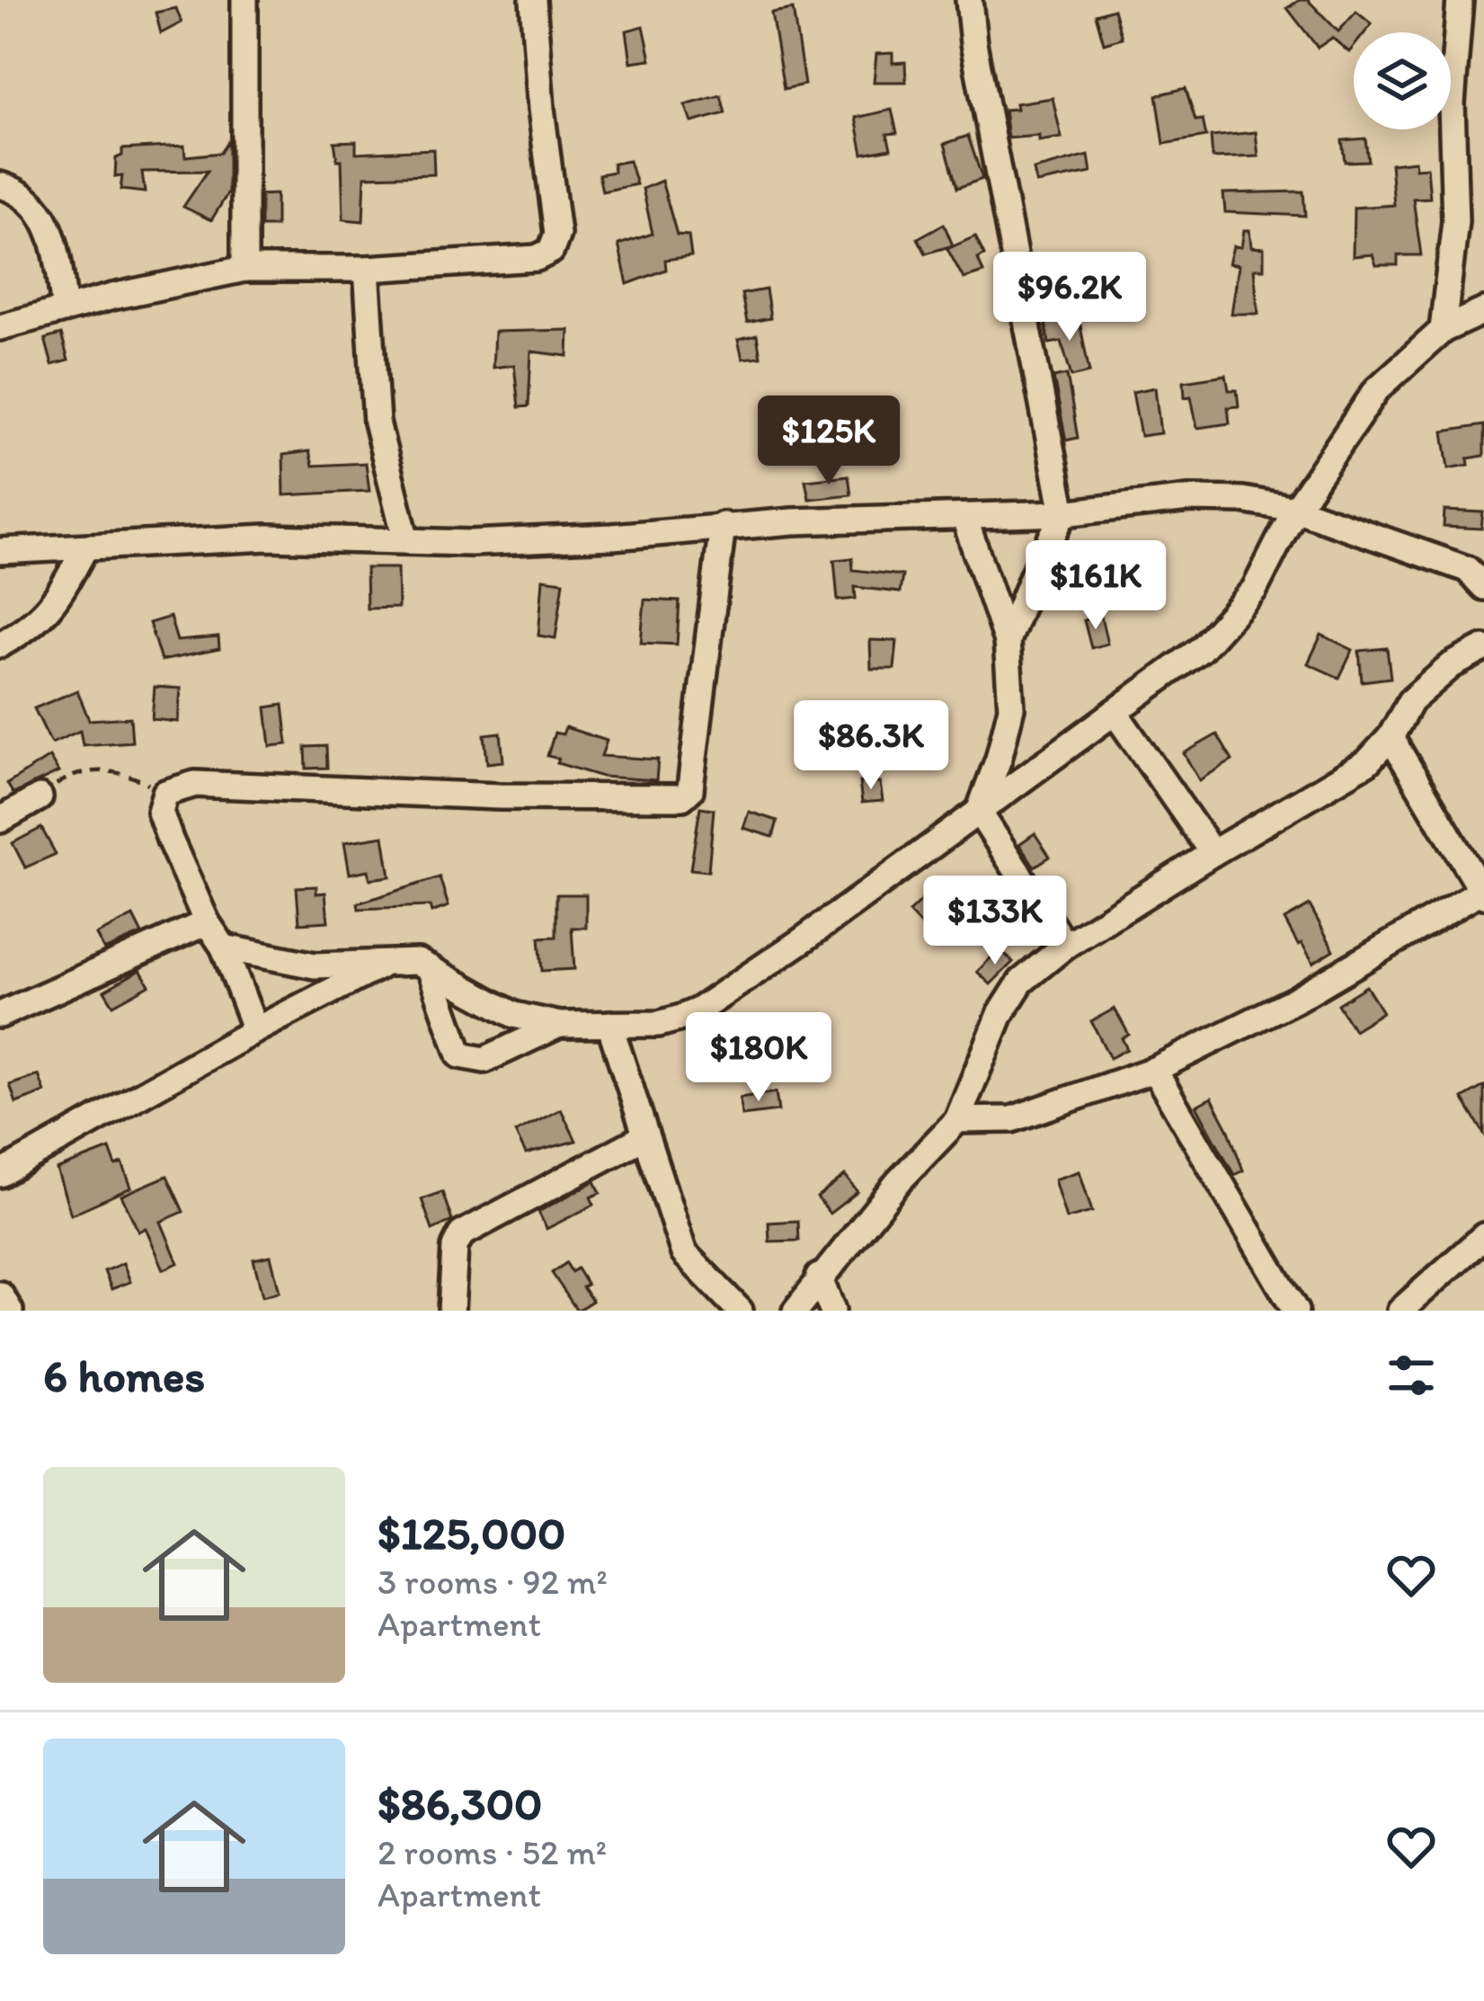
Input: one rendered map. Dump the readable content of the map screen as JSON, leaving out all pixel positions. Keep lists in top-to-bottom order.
{
  "page": {
    "price": [
      "$96.2K",
      "$125K",
      "$161K",
      "$86.3K",
      "$133K",
      "$180K"
    ],
    "heading": "6 homes",
    "list": [
      {
        "name": "$125,000",
        "note": "3 rooms · 92 m² · Apartment"
      },
      {
        "name": "$86,300",
        "note": "2 rooms · 52 m² · Apartment"
      }
    ]
  }
}
